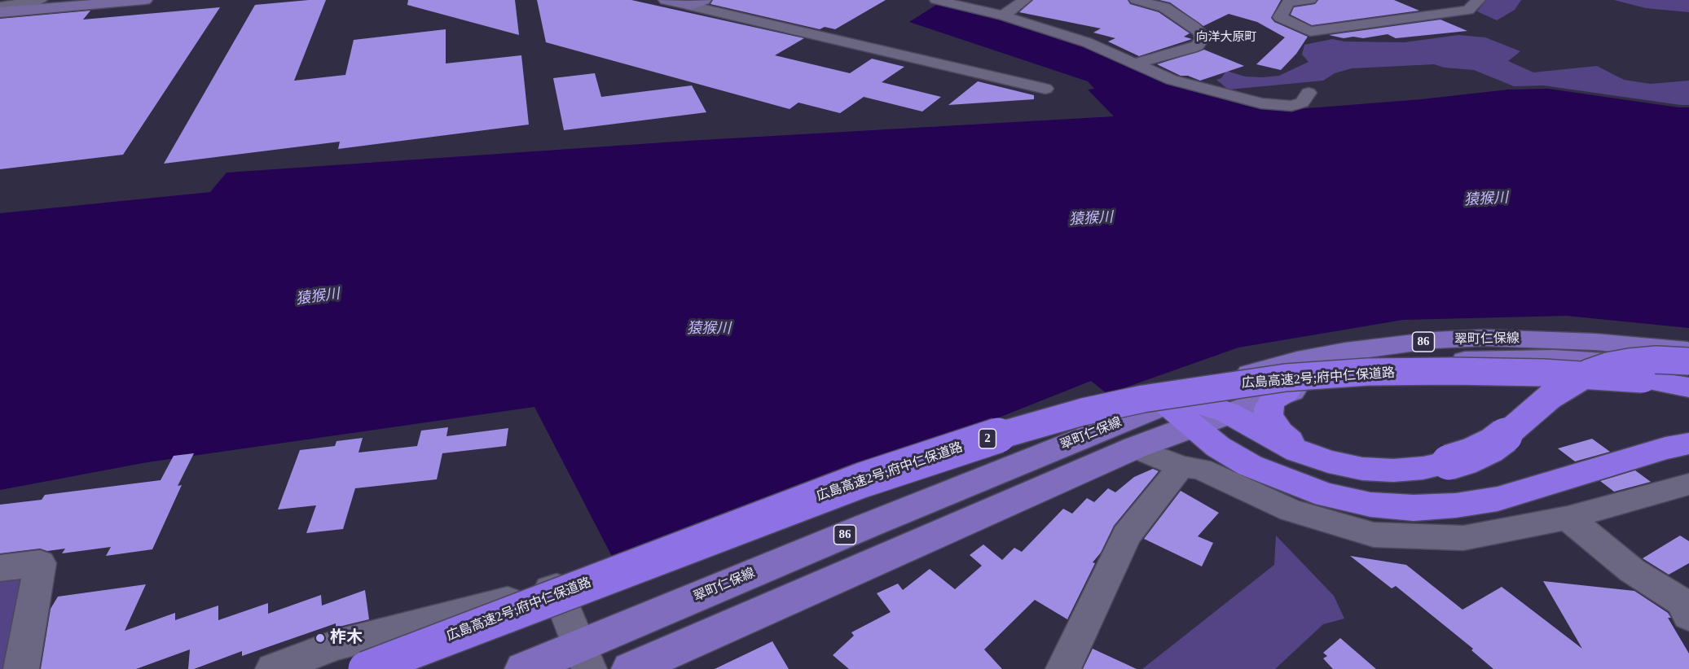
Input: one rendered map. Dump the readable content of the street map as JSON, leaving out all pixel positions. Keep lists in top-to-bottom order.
{
  "streets": {
    "highway": ["広島高速2号;府中仁保道路", "2"],
    "main road": ["翠町仁保線", "86"]
  },
  "districts": ["向洋大原町"],
  "water": ["猿猴川"],
  "places": ["柞木"]
}
